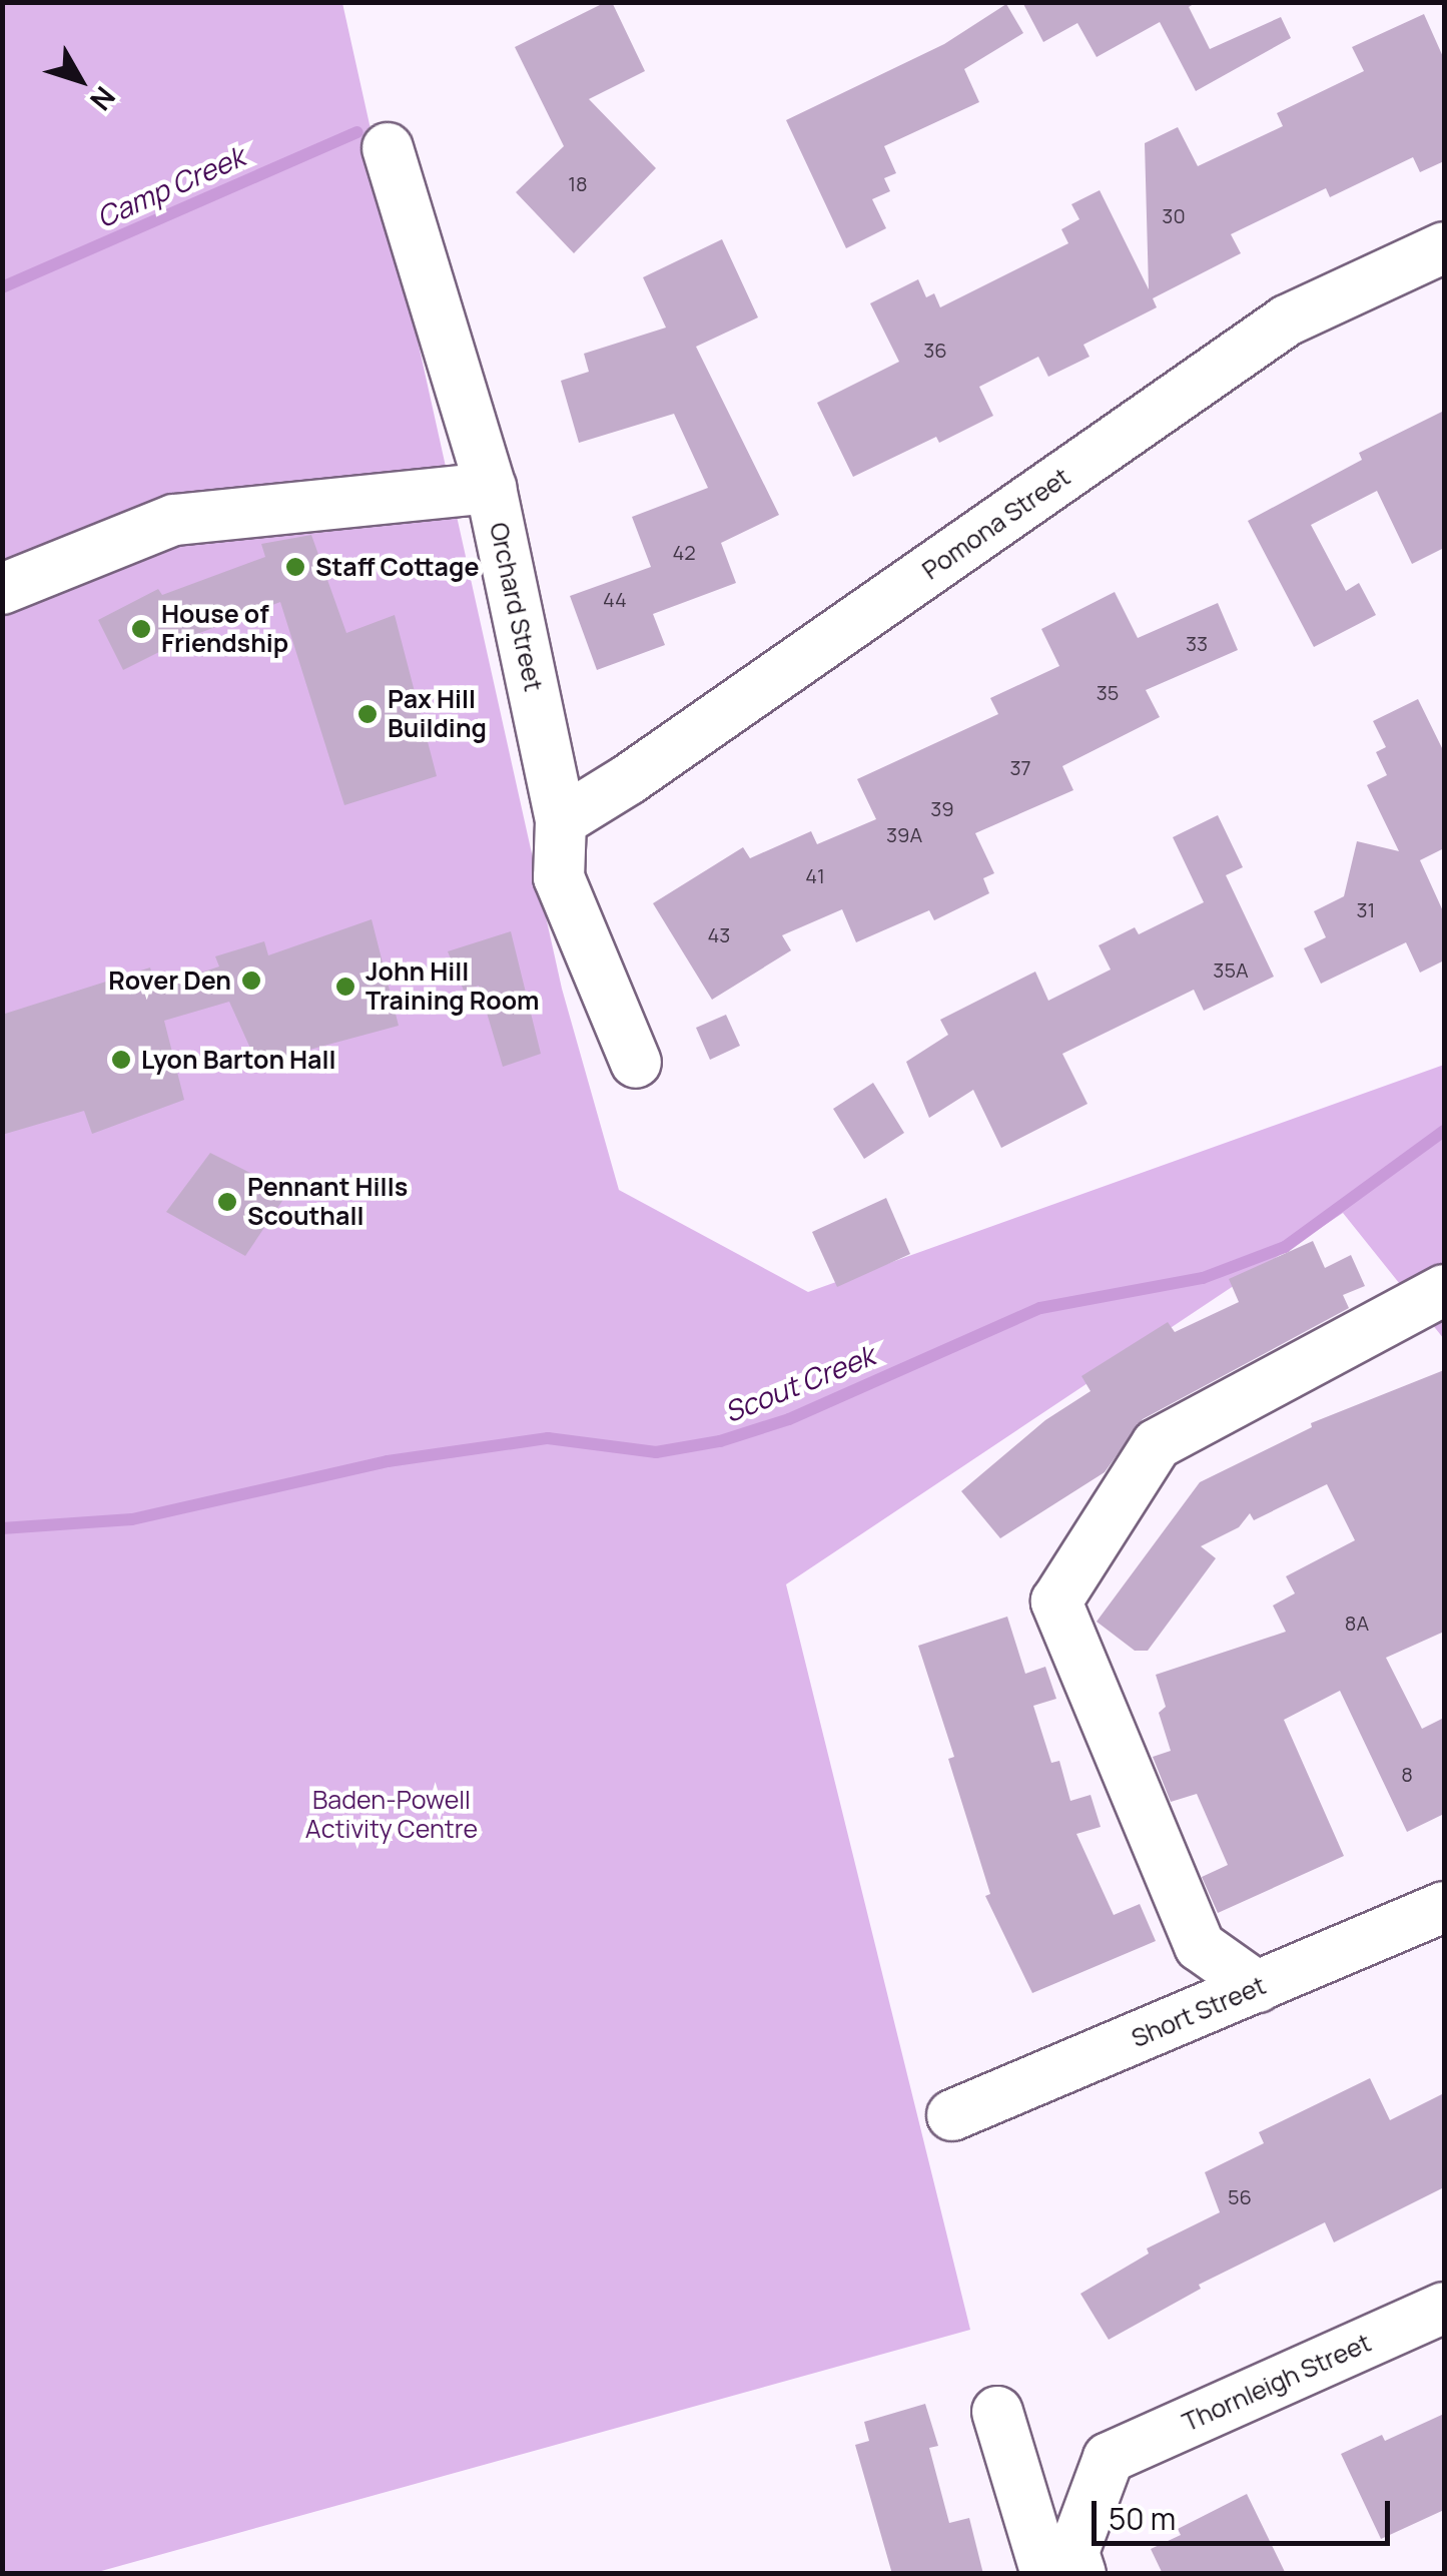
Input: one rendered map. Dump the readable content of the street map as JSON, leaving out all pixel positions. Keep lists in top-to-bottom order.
{
  "streets": {
    "street": [
      "Pomona Street",
      "Orchard Street",
      "Short Street",
      "Thornleigh Street"
    ]
  },
  "crossings": [
    ["Pomona Street", "Orchard Street"]
  ],
  "water": ["Camp Creek", "Scout Creek"],
  "parks": ["Baden-Powell Activity Centre"],
  "places": [
    "Staff Cottage",
    "House of Friendship",
    "Pax Hill Building",
    "Rover Den",
    "John Hill Training Room",
    "Lyon Barton Hall",
    "Pennant Hills Scouthall"
  ],
  "house_numbers": [
    "18",
    "30",
    "36",
    "42",
    "44",
    "33",
    "35",
    "37",
    "39",
    "39A",
    "41",
    "31",
    "43",
    "35A",
    "8A",
    "8",
    "56"
  ],
  "scale_bar": "50 m",
  "north": "bottom right"
}
